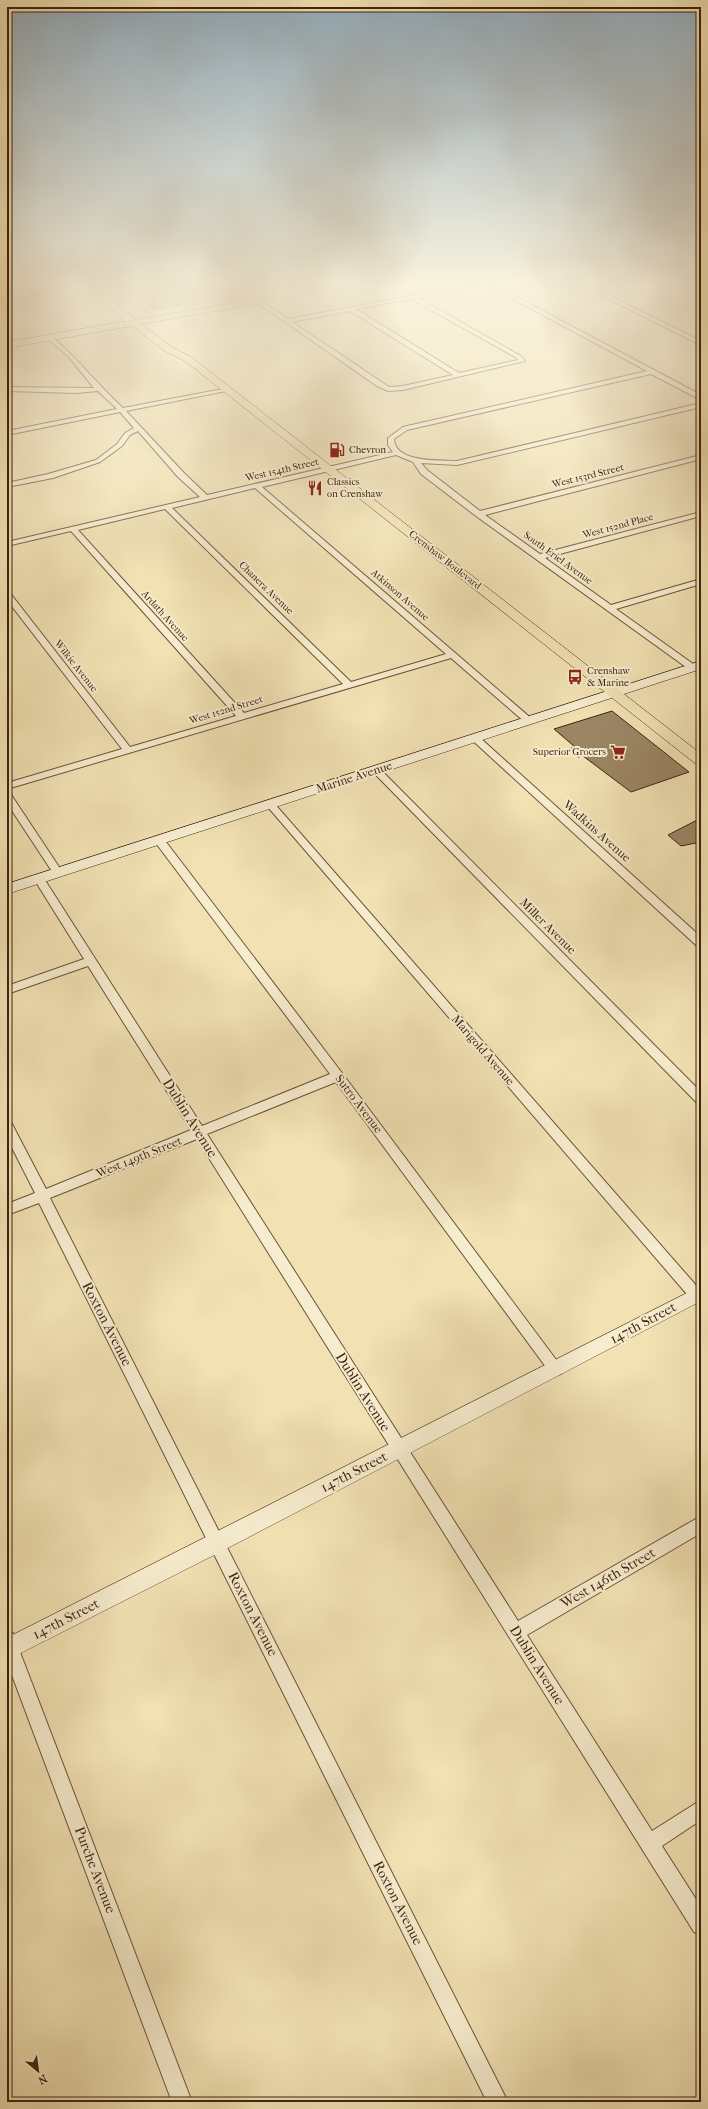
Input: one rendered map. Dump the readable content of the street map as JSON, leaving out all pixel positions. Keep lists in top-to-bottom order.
{
  "streets": {
    "main road": ["Crenshaw Boulevard", "Marine Avenue"],
    "street": [
      "West 154th Street",
      "West 153rd Street",
      "West 152nd Place",
      "South Eriel Avenue",
      "Chanera Avenue",
      "Atkinson Avenue",
      "Ardath Avenue",
      "Wilkie Avenue",
      "West 152nd Street",
      "Wadkins Avenue",
      "Miller Avenue",
      "Marigold Avenue",
      "Sutro Avenue",
      "Dublin Avenue",
      "West 149th Street",
      "147th Street",
      "Roxton Avenue",
      "West 146th Street",
      "Purche Avenue"
    ]
  },
  "crossings": [
    ["West 154th Street", "Crenshaw Boulevard"],
    ["West 154th Street", "Chanera Avenue"],
    ["West 154th Street", "Atkinson Avenue"],
    ["West 154th Street", "Ardath Avenue"],
    ["West 153rd Street", "South Eriel Avenue"],
    ["West 152nd Place", "South Eriel Avenue"],
    ["South Eriel Avenue", "Marine Avenue"],
    ["Crenshaw Boulevard", "Marine Avenue"],
    ["Chanera Avenue", "West 152nd Street"],
    ["Atkinson Avenue", "West 152nd Street"],
    ["Atkinson Avenue", "Marine Avenue"],
    ["Ardath Avenue", "West 152nd Street"],
    ["Wilkie Avenue", "West 152nd Street"],
    ["Marine Avenue", "Wadkins Avenue"],
    ["Marine Avenue", "Miller Avenue"],
    ["Marine Avenue", "Marigold Avenue"],
    ["Marine Avenue", "Sutro Avenue"],
    ["Marine Avenue", "Dublin Avenue"],
    ["Marigold Avenue", "147th Street"],
    ["Sutro Avenue", "West 149th Street"],
    ["Sutro Avenue", "147th Street"],
    ["Dublin Avenue", "West 149th Street"],
    ["Dublin Avenue", "147th Street"],
    ["Dublin Avenue", "West 146th Street"],
    ["West 149th Street", "Roxton Avenue"],
    ["147th Street", "Roxton Avenue"],
    ["147th Street", "Purche Avenue"]
  ],
  "places": {
    "fuel station": ["Chevron"],
    "restaurant": ["Classics on Crenshaw"],
    "bus stop": ["Crenshaw & Marine"],
    "supermarket": ["Superior Grocers"]
  },
  "north": "bottom right"
}
